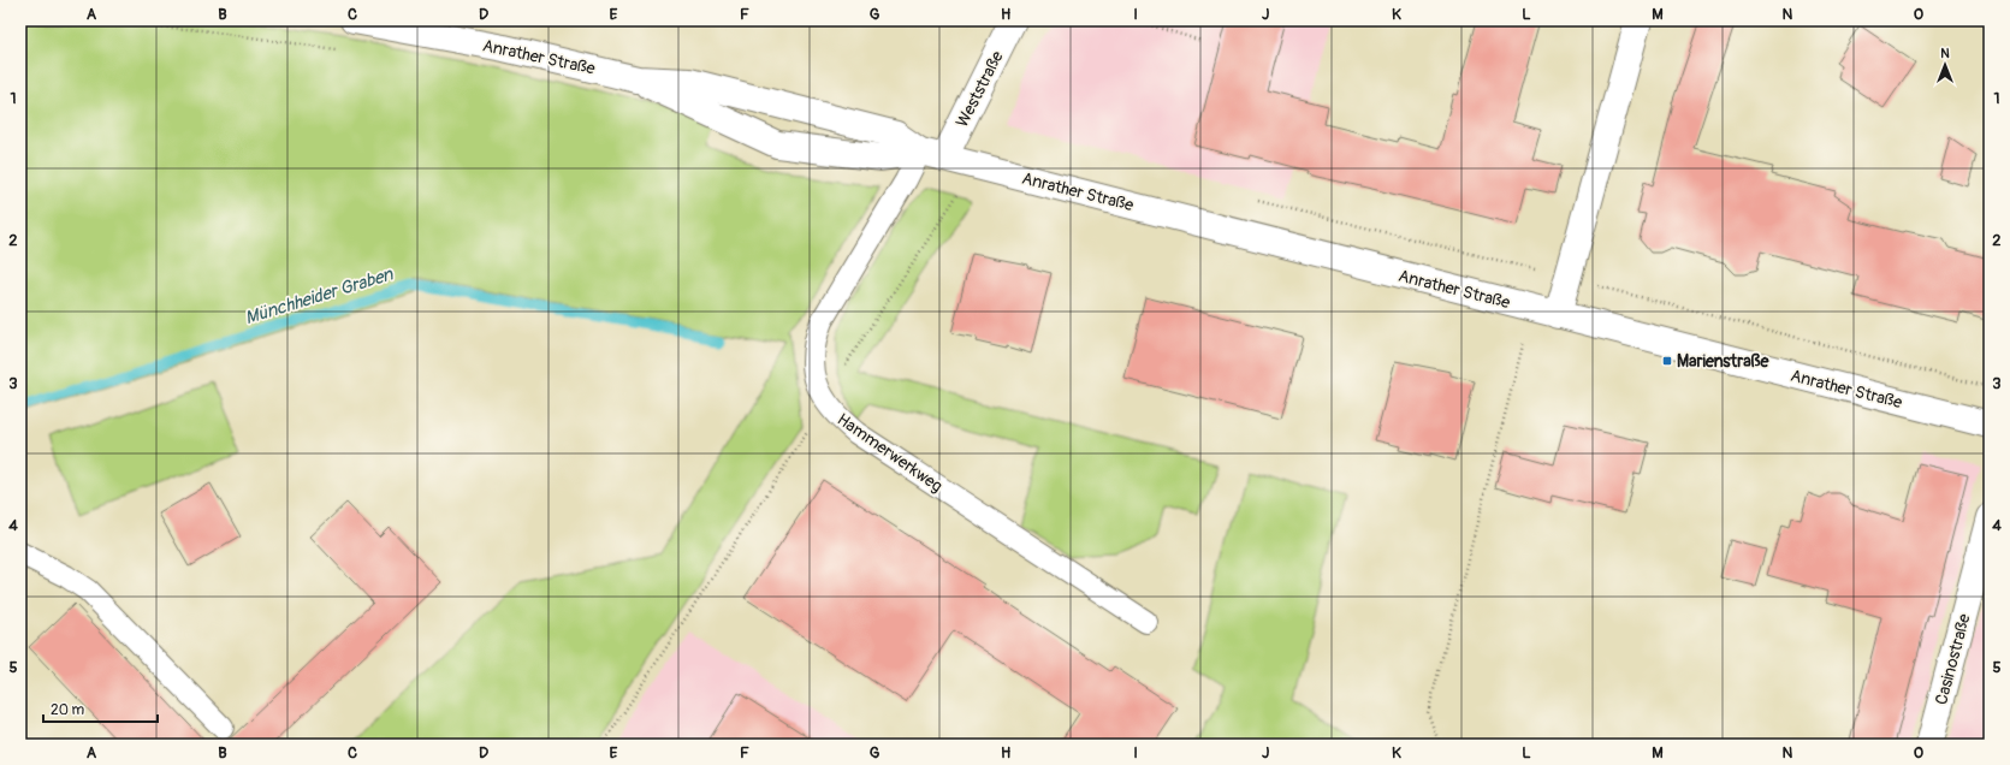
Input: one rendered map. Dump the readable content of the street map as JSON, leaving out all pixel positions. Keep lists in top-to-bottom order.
{
  "streets": {
    "street": ["Anrather Straße", "Weststraße", "Casinostraße"],
    "lane": ["Hammerwerkweg"]
  },
  "crossings": [
    ["Anrather Straße", "Weststraße"],
    ["Anrather Straße", "Hammerwerkweg"],
    ["Weststraße", "Hammerwerkweg"]
  ],
  "water": ["Münchheider Graben"],
  "places": {
    "transit": ["Marienstraße"]
  },
  "scale_bar": "20 m",
  "north": "top",
  "grid": {
    "columns": [
      "A",
      "B",
      "C",
      "D",
      "E",
      "F",
      "G",
      "H",
      "I",
      "J",
      "K",
      "L",
      "M",
      "N",
      "O"
    ],
    "rows": [
      "1",
      "2",
      "3",
      "4",
      "5"
    ]
  }
}
